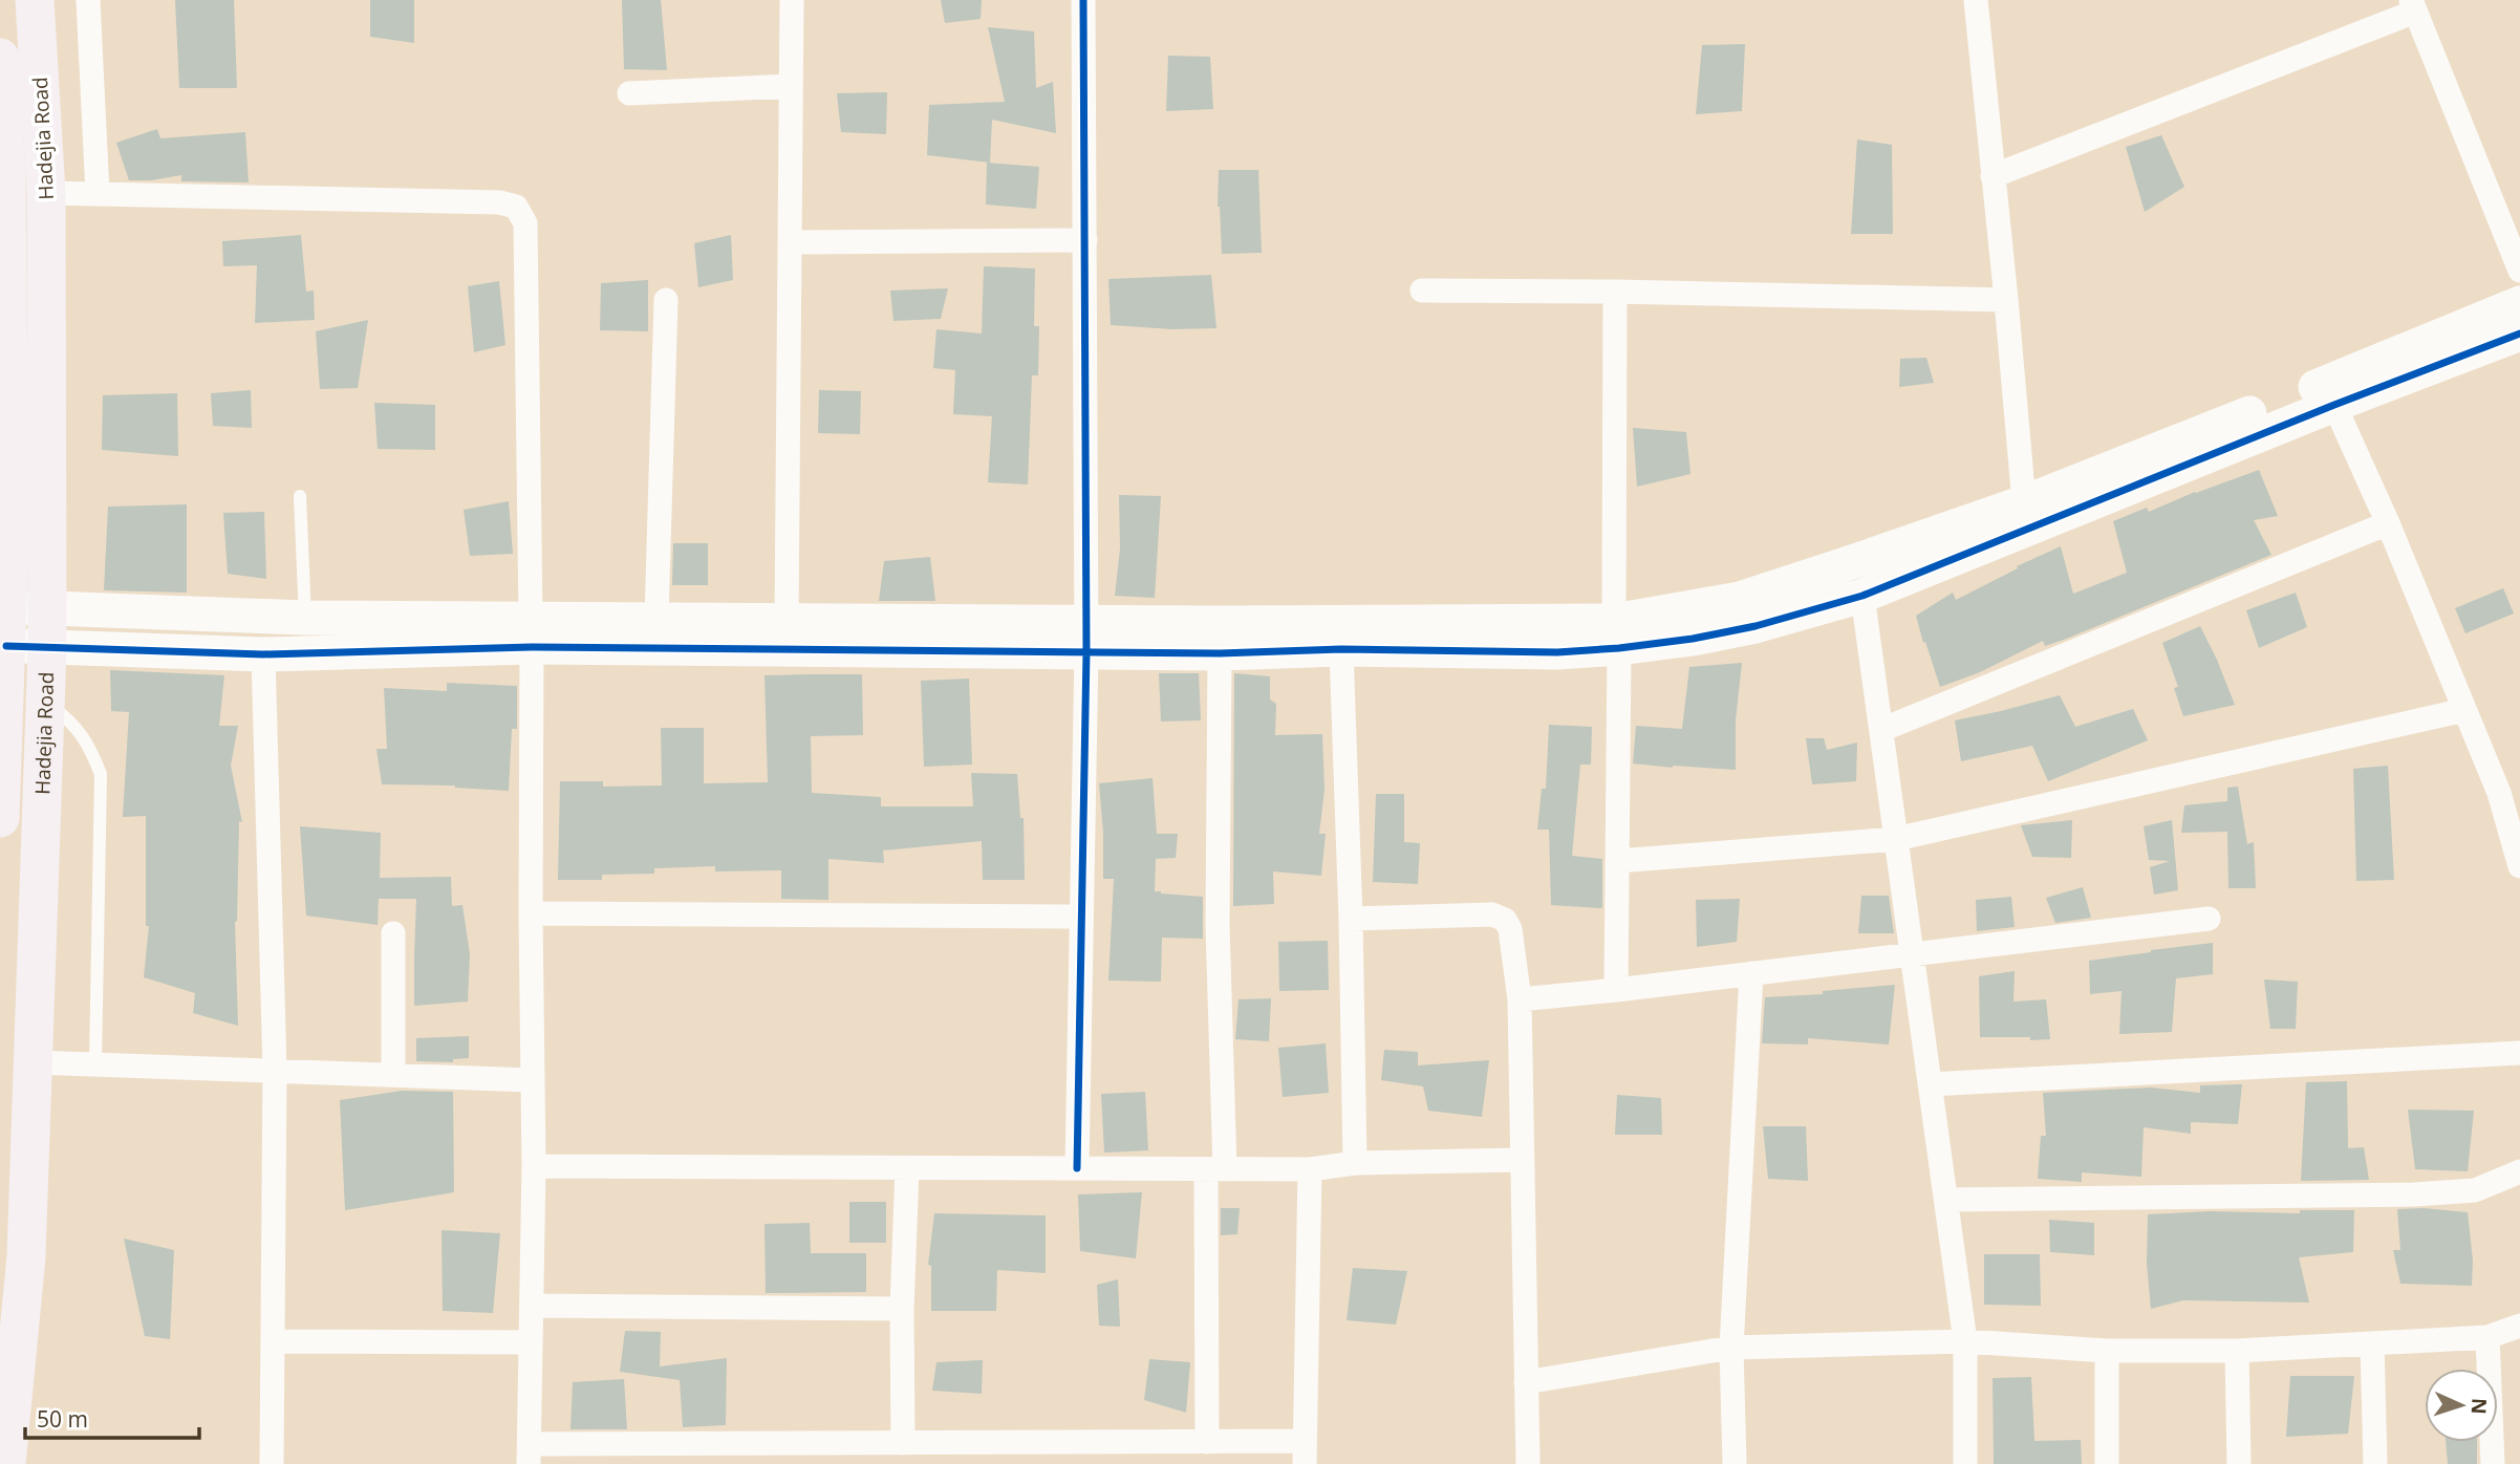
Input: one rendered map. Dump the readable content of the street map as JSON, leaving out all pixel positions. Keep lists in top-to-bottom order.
{
  "streets": {
    "main road": ["Hadejia Road"]
  },
  "scale_bar": "50 m",
  "north": "right"
}
